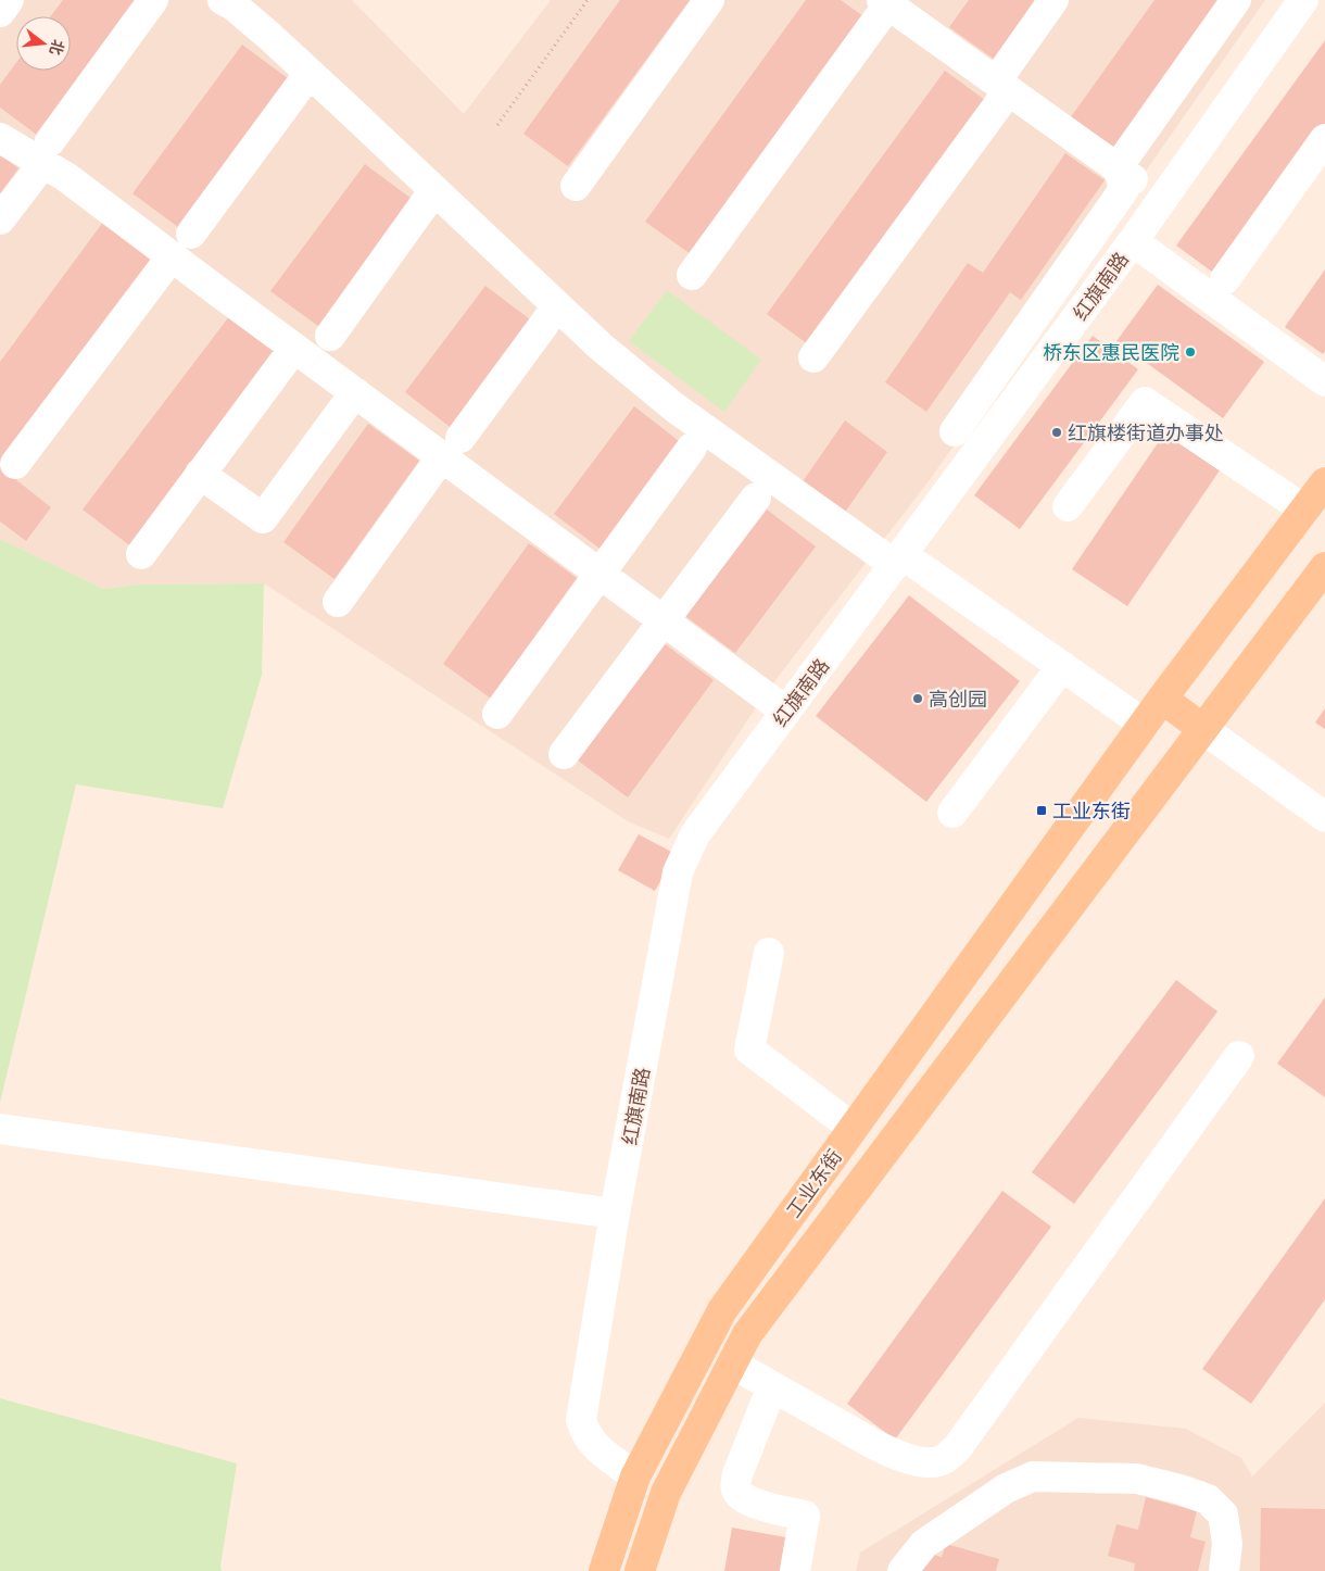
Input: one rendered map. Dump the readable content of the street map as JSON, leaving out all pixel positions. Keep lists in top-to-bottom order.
{
  "streets": {
    "main road": ["工业东街"],
    "street": ["红旗南路"]
  },
  "crossings": [
    ["红旗南路", "工业东街"]
  ],
  "places": {
    "other": ["桥东区惠民医院", "红旗楼街道办事处", "高创园"],
    "transit": ["工业东街"]
  },
  "north": "right"
}
